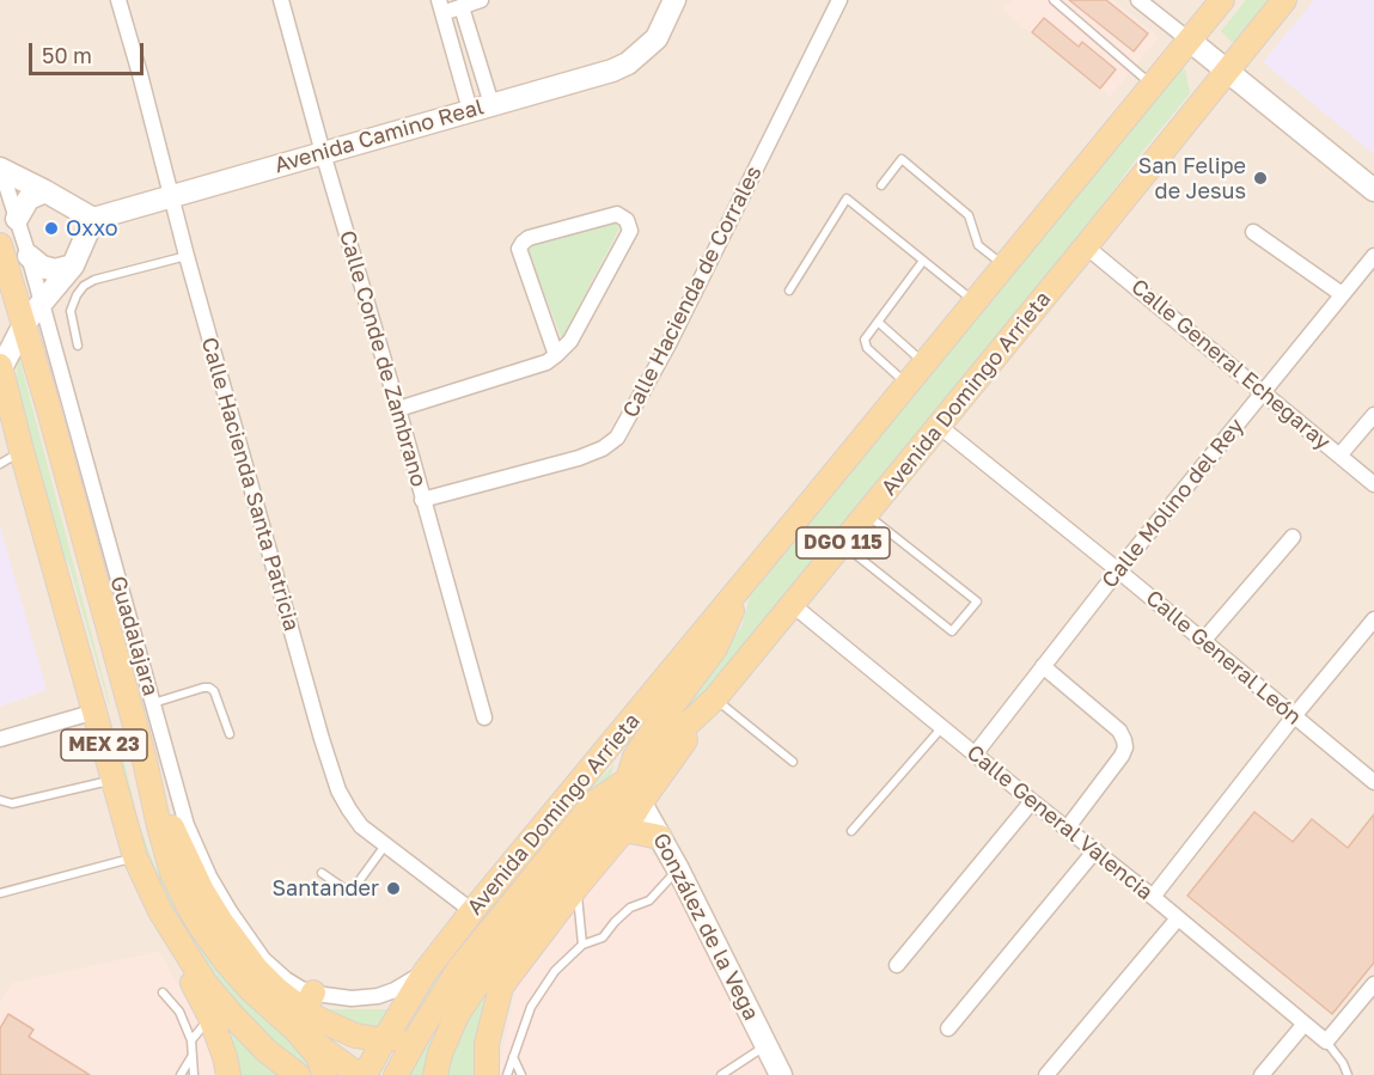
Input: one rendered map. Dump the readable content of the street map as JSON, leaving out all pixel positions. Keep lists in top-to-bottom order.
{
  "streets": {
    "main road": ["Avenida Domingo Arrieta", "DGO 115", "MEX 23"],
    "street": [
      "Avenida Camino Real",
      "Calle Hacienda de Corrales",
      "Calle Conde de Zambrano",
      "Calle General Echegaray",
      "Calle Hacienda Santa Patricia",
      "Calle Molino del Rey",
      "Guadalajara",
      "Calle General León",
      "Calle General Valencia",
      "González de la Vega"
    ]
  },
  "crossings": [
    ["Avenida Camino Real", "Calle Conde de Zambrano"],
    ["Avenida Camino Real", "Calle Hacienda Santa Patricia"],
    ["Avenida Camino Real", "Guadalajara"],
    ["Calle Hacienda de Corrales", "Calle Conde de Zambrano"],
    ["Calle General Echegaray", "Avenida Domingo Arrieta"],
    ["Calle General Echegaray", "Calle Molino del Rey"],
    ["Avenida Domingo Arrieta", "Calle Hacienda Santa Patricia"],
    ["Avenida Domingo Arrieta", "Guadalajara"],
    ["Avenida Domingo Arrieta", "Calle General León"],
    ["Avenida Domingo Arrieta", "Calle General Valencia"],
    ["Avenida Domingo Arrieta", "González de la Vega"],
    ["Calle Molino del Rey", "Calle General León"],
    ["Calle Molino del Rey", "Calle General Valencia"],
    ["Guadalajara", "MEX 23"]
  ],
  "places": ["San Felipe de Jesus", "Oxxo", "Santander"],
  "scale_bar": "50 m"
}
